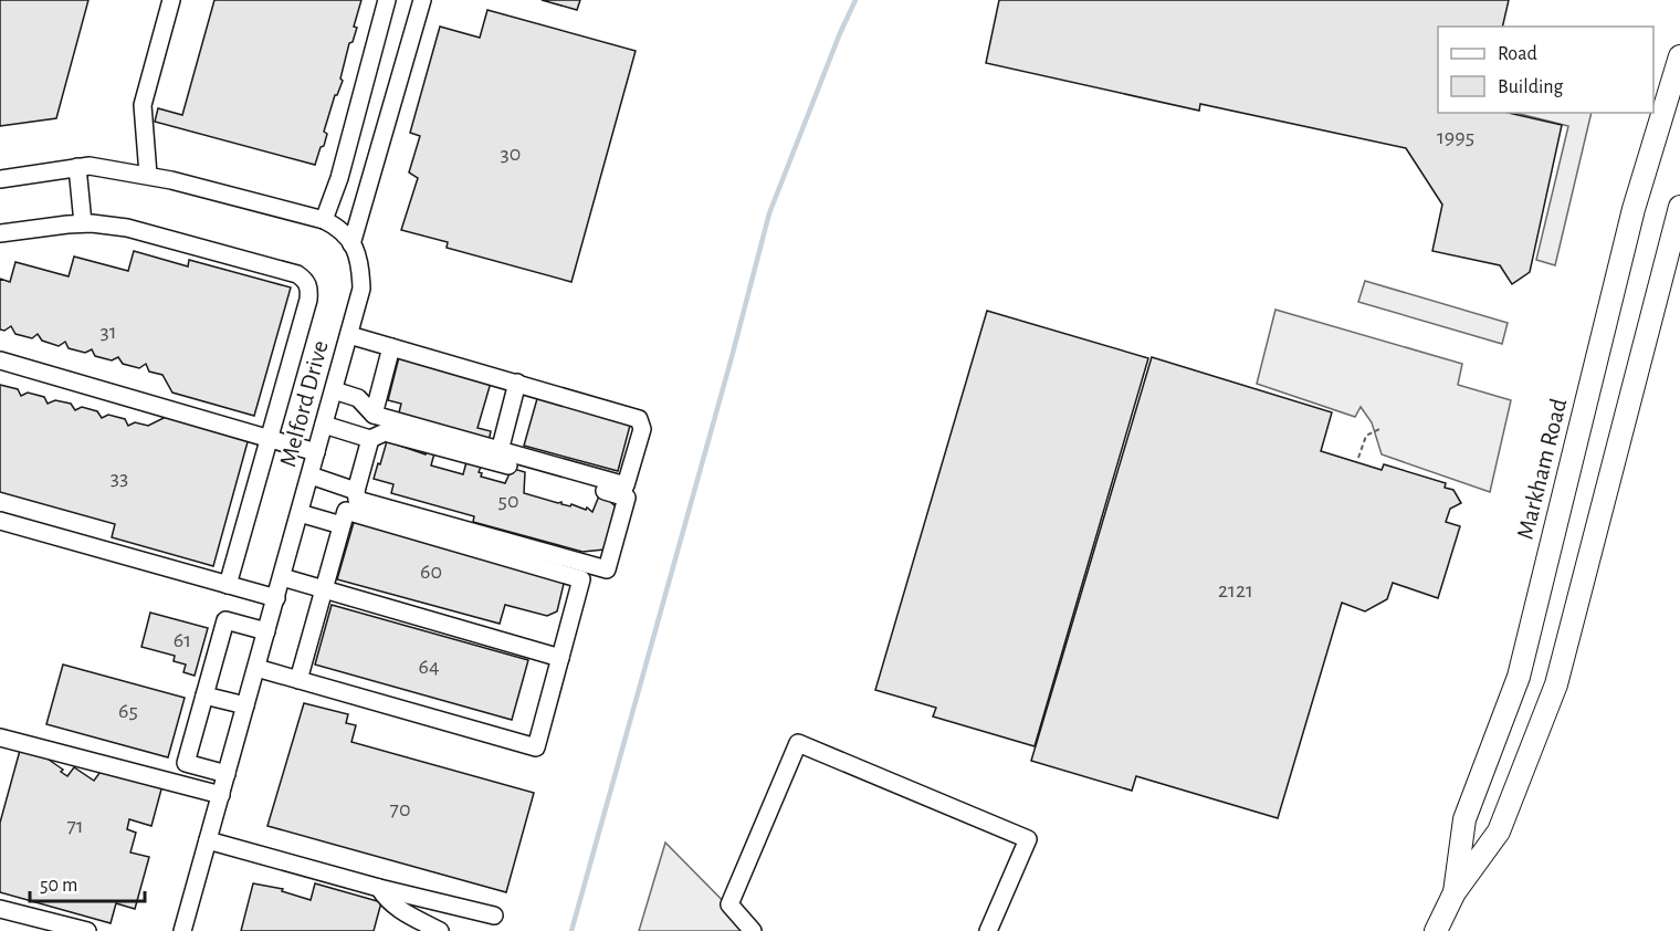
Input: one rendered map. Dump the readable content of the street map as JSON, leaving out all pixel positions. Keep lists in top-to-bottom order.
{
  "streets": {
    "main road": ["Markham Road"],
    "street": ["Melford Drive"]
  },
  "house_numbers": [
    "1995",
    "30",
    "31",
    "33",
    "50",
    "60",
    "2121",
    "61",
    "64",
    "65",
    "70",
    "71"
  ],
  "legend": ["Road", "Building"],
  "scale_bar": "50 m"
}
